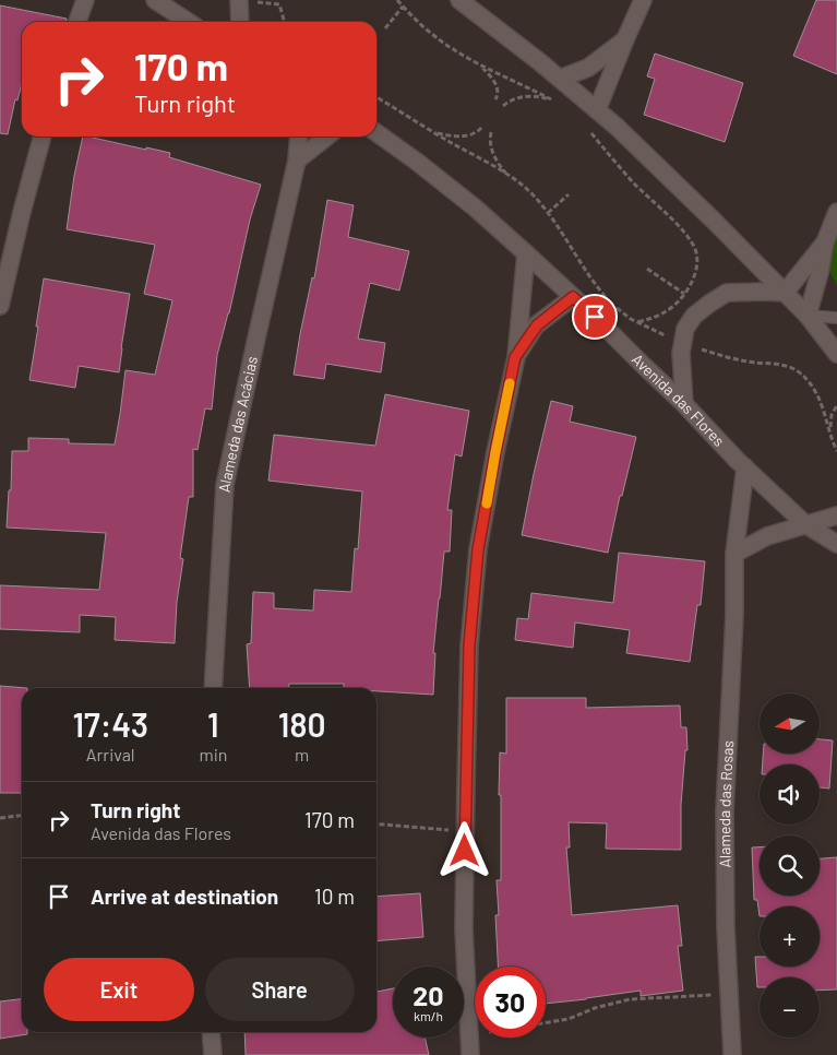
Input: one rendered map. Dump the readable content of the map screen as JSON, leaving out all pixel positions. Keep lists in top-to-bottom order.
{
  "streets": {
    "street": ["Avenida das Flores", "Alameda das Acácias", "Alameda das Rosas"]
  },
  "crossings": [
    ["Avenida das Flores", "Alameda das Rosas"]
  ],
  "north": "left",
  "page": {
    "turn": ["170 m", "Turn right"],
    "eta": [
      "17:43",
      "Arrival",
      "1",
      "min",
      "180",
      "m"
    ],
    "map_buttons": ["+", "−"],
    "list": [
      {
        "name": "Turn right",
        "note": "Avenida das Flores",
        "value": "170 m"
      },
      {
        "name": "Arrive at destination",
        "value": "10 m"
      }
    ],
    "buttons": ["Exit", "Share"],
    "speed": "20 km/h",
    "limit": "30"
  }
}
